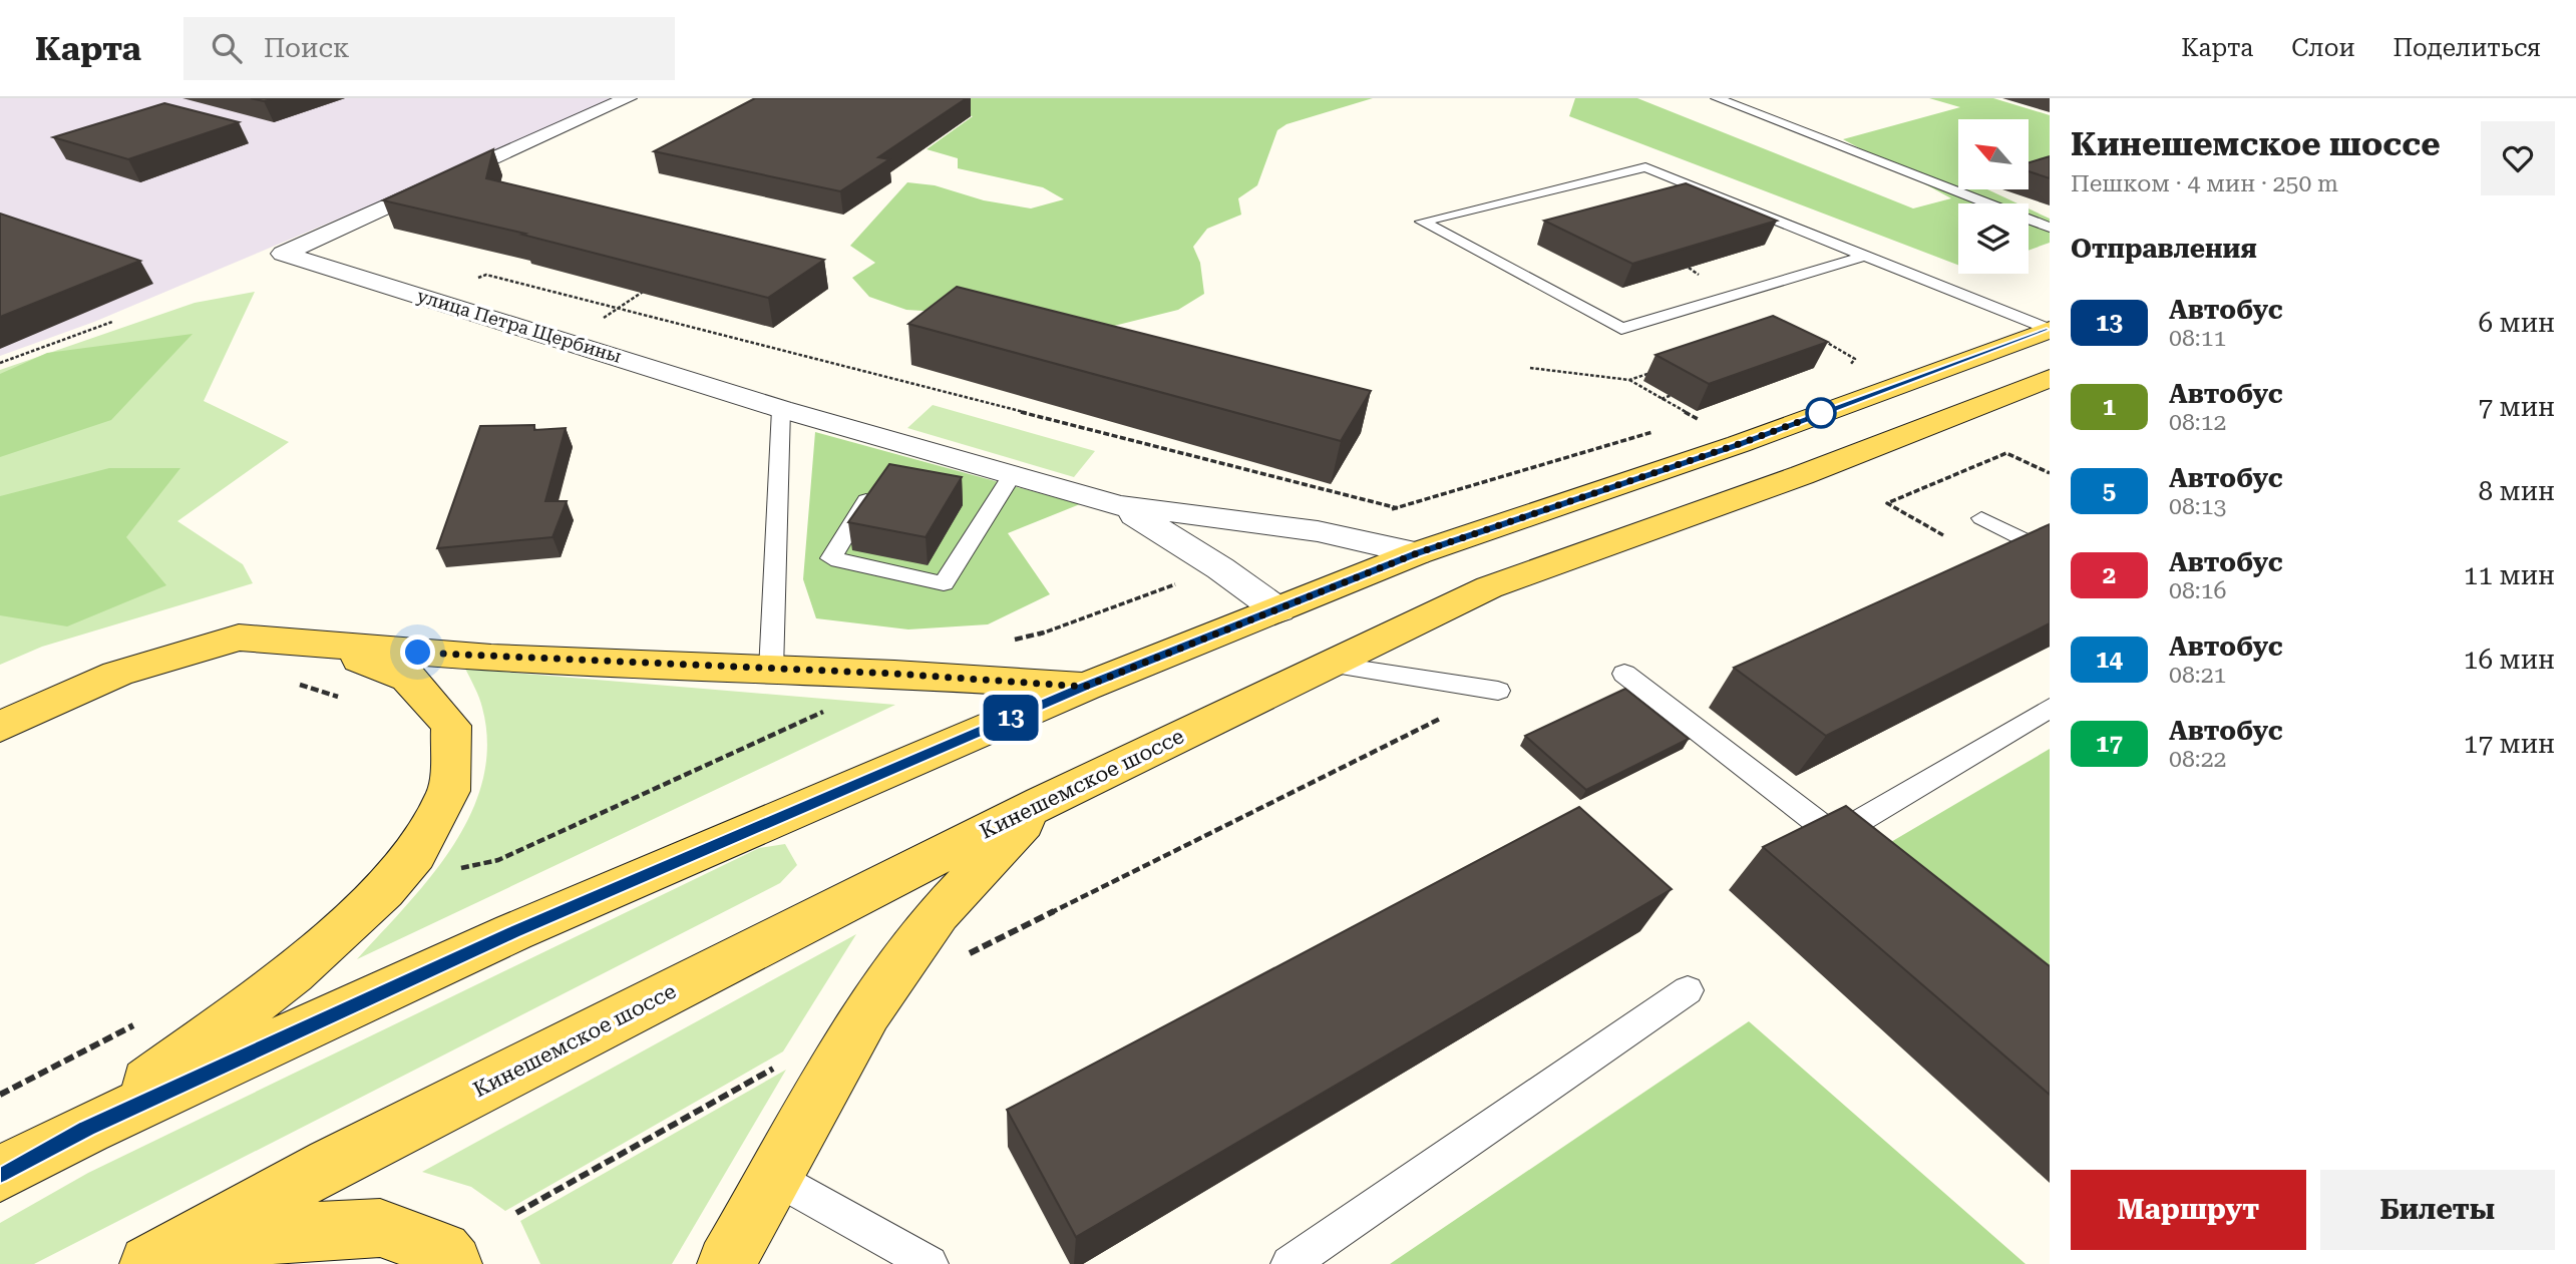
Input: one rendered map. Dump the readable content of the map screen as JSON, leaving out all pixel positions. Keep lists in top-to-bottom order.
{
  "streets": {
    "main road": ["Кинешемское шоссе"],
    "street": ["улица Петра Щербины"]
  },
  "lines": ["bus line 13"],
  "north": "top left",
  "page": {
    "header": "Карта",
    "search": "Поиск",
    "nav": ["Карта", "Слои", "Поделиться"],
    "on_map": "13",
    "heading": [
      ["Кинешемское шоссе", "Пешком · 4 мин · 250 m"],
      "Отправления"
    ],
    "list": [
      {
        "mark": "13",
        "name": "Автобус",
        "note": "08:11",
        "value": "6 мин"
      },
      {
        "mark": "1",
        "name": "Автобус",
        "note": "08:12",
        "value": "7 мин"
      },
      {
        "mark": "5",
        "name": "Автобус",
        "note": "08:13",
        "value": "8 мин"
      },
      {
        "mark": "2",
        "name": "Автобус",
        "note": "08:16",
        "value": "11 мин"
      },
      {
        "mark": "14",
        "name": "Автобус",
        "note": "08:21",
        "value": "16 мин"
      },
      {
        "mark": "17",
        "name": "Автобус",
        "note": "08:22",
        "value": "17 мин"
      }
    ],
    "buttons": ["Маршрут", "Билеты"]
  }
}
